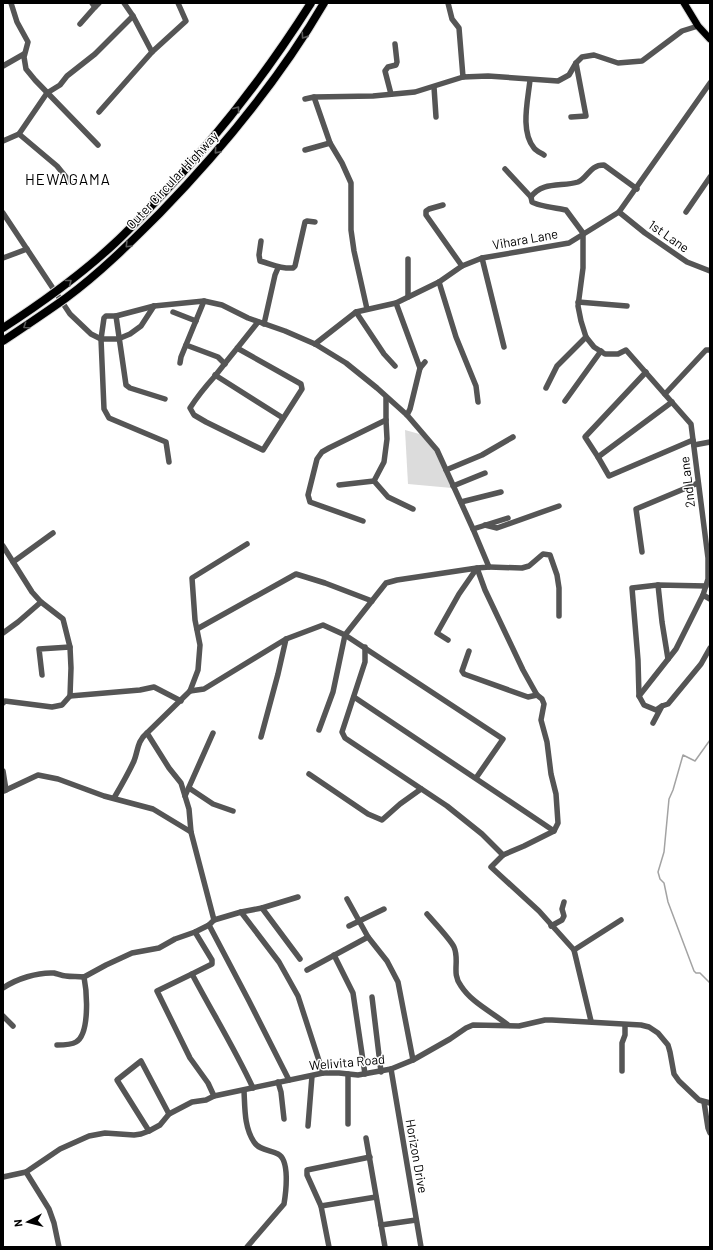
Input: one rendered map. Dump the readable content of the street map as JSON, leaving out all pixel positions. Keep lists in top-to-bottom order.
{
  "streets": {
    "highway": ["Outer Circular Highway"],
    "street": [
      "1st Lane",
      "Vihara Lane",
      "2nd Lane",
      "Welivita Road",
      "Horizon Drive"
    ]
  },
  "crossings": [
    ["1st Lane", "Vihara Lane"],
    ["Welivita Road", "Horizon Drive"]
  ],
  "districts": ["HEWAGAMA"],
  "north": "left"
}
